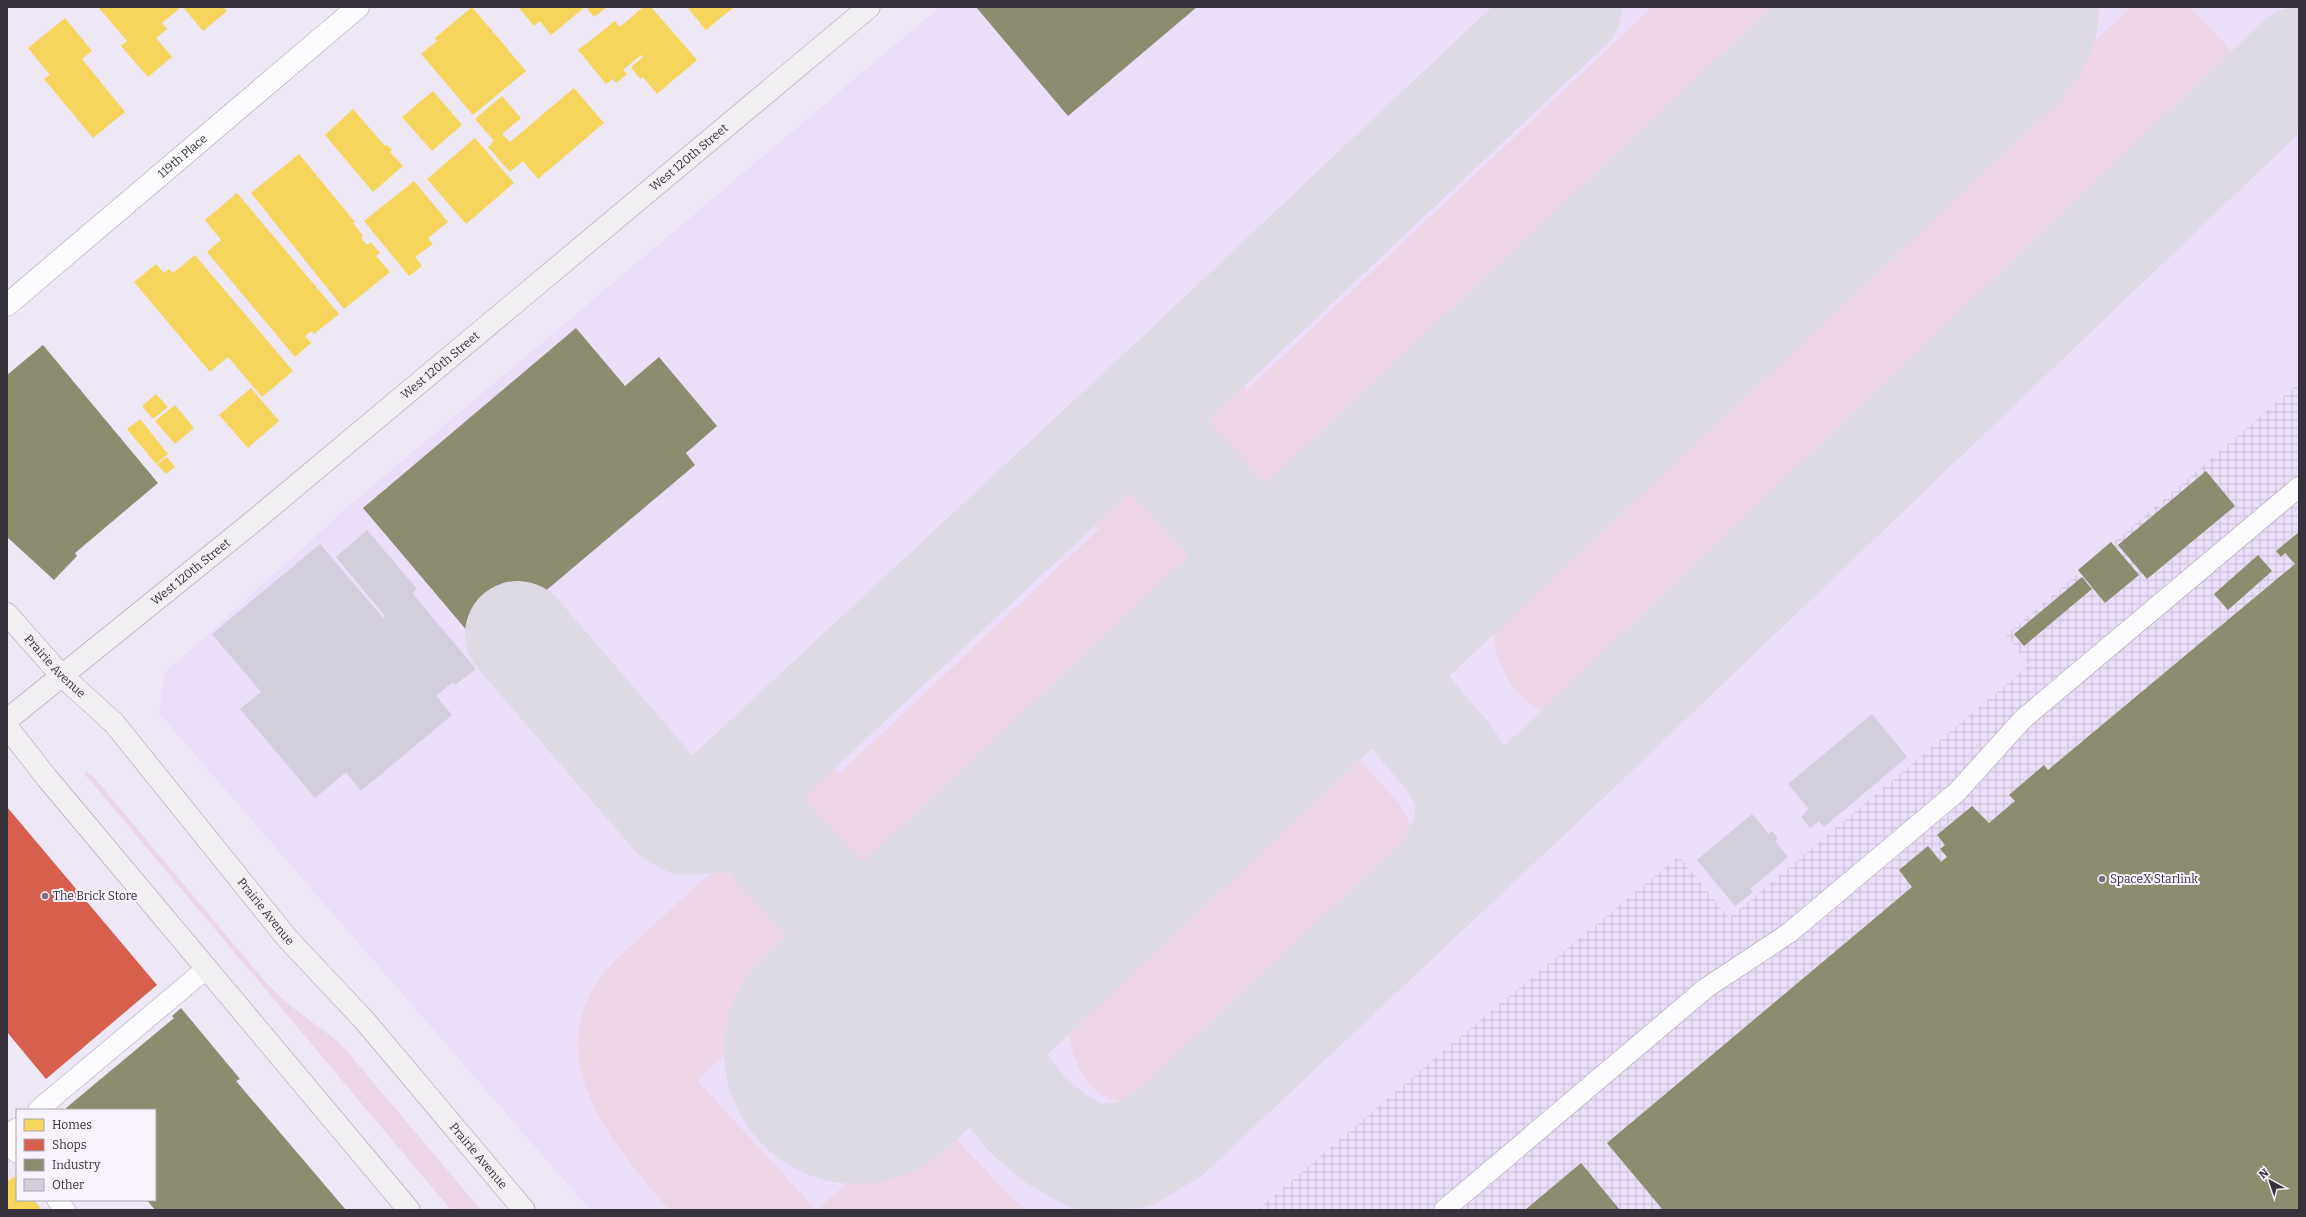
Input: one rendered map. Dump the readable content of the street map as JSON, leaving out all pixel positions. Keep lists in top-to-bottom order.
{
  "streets": {
    "main road": ["West 120th Street", "Prairie Avenue"],
    "street": ["119th Place"]
  },
  "crossings": [
    ["West 120th Street", "Prairie Avenue"]
  ],
  "places": ["SpaceX Starlink", "The Brick Store"],
  "legend": [
    "Homes",
    "Shops",
    "Industry",
    "Other"
  ],
  "north": "top left"
}
